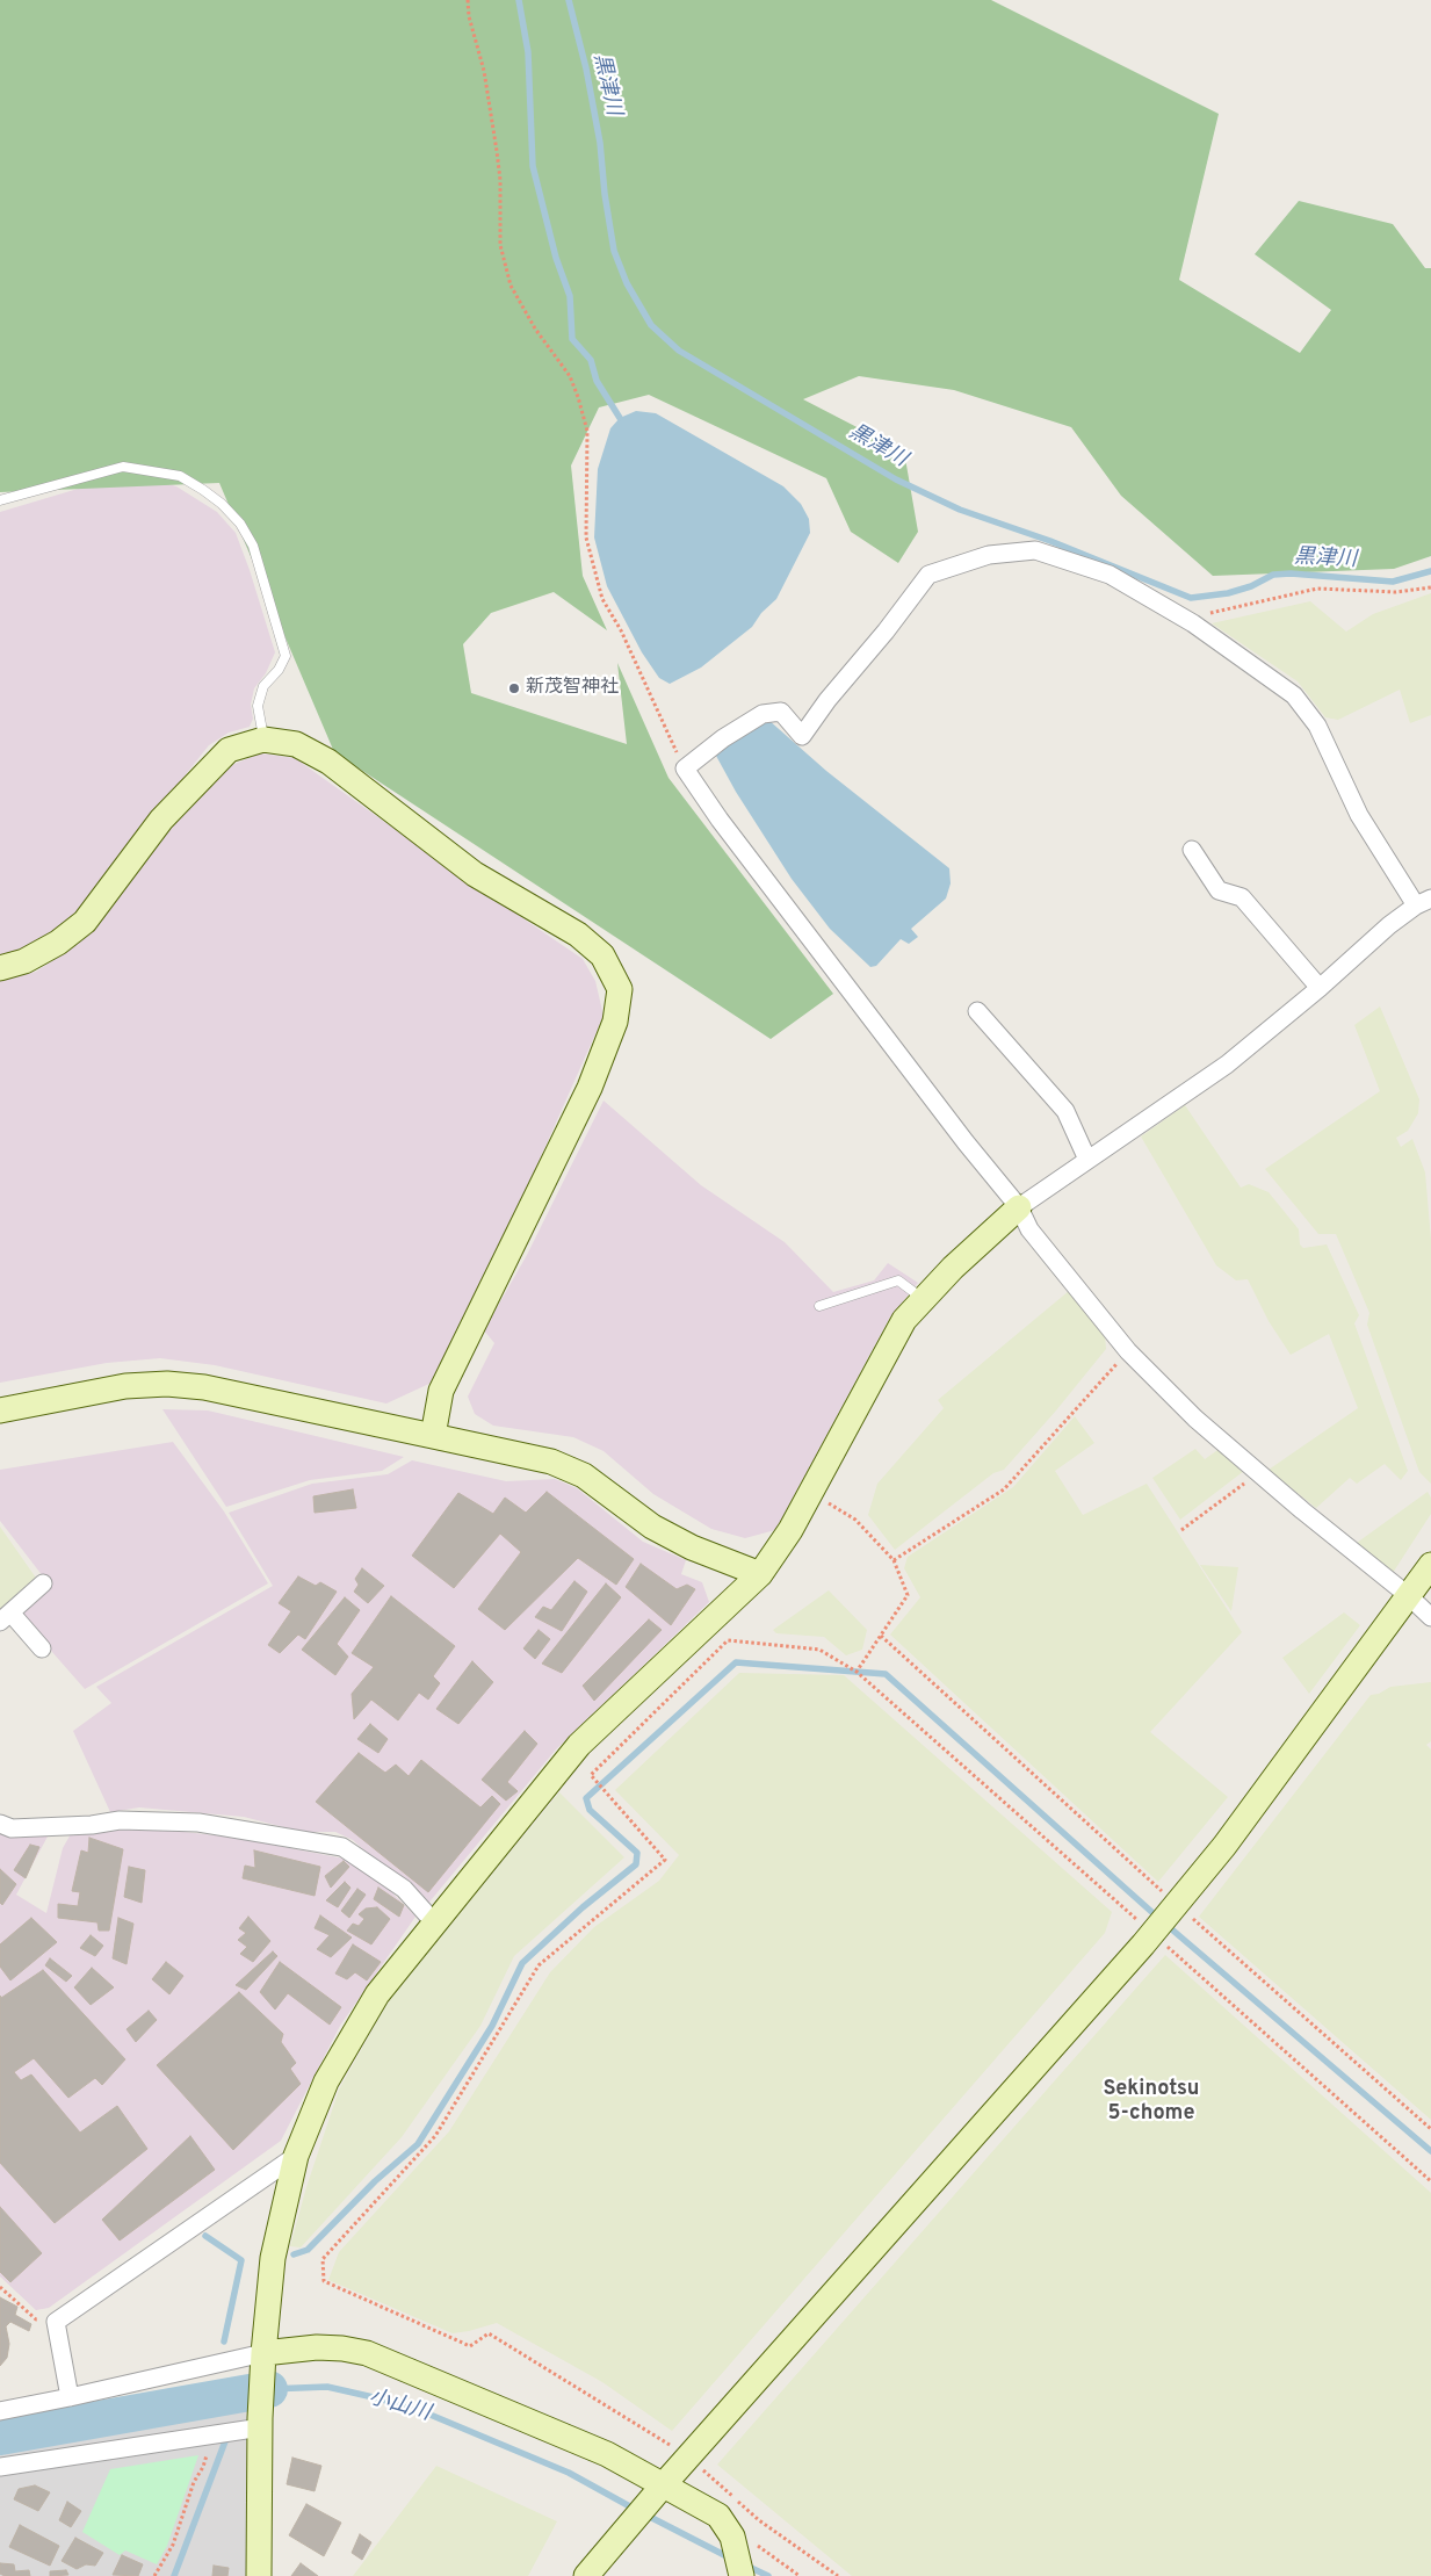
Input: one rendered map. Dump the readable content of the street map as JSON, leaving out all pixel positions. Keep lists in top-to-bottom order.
{
  "districts": ["Sekinotsu 5-chome"],
  "water": ["黒津川", "小山川"],
  "places": ["新茂智神社"]
}
